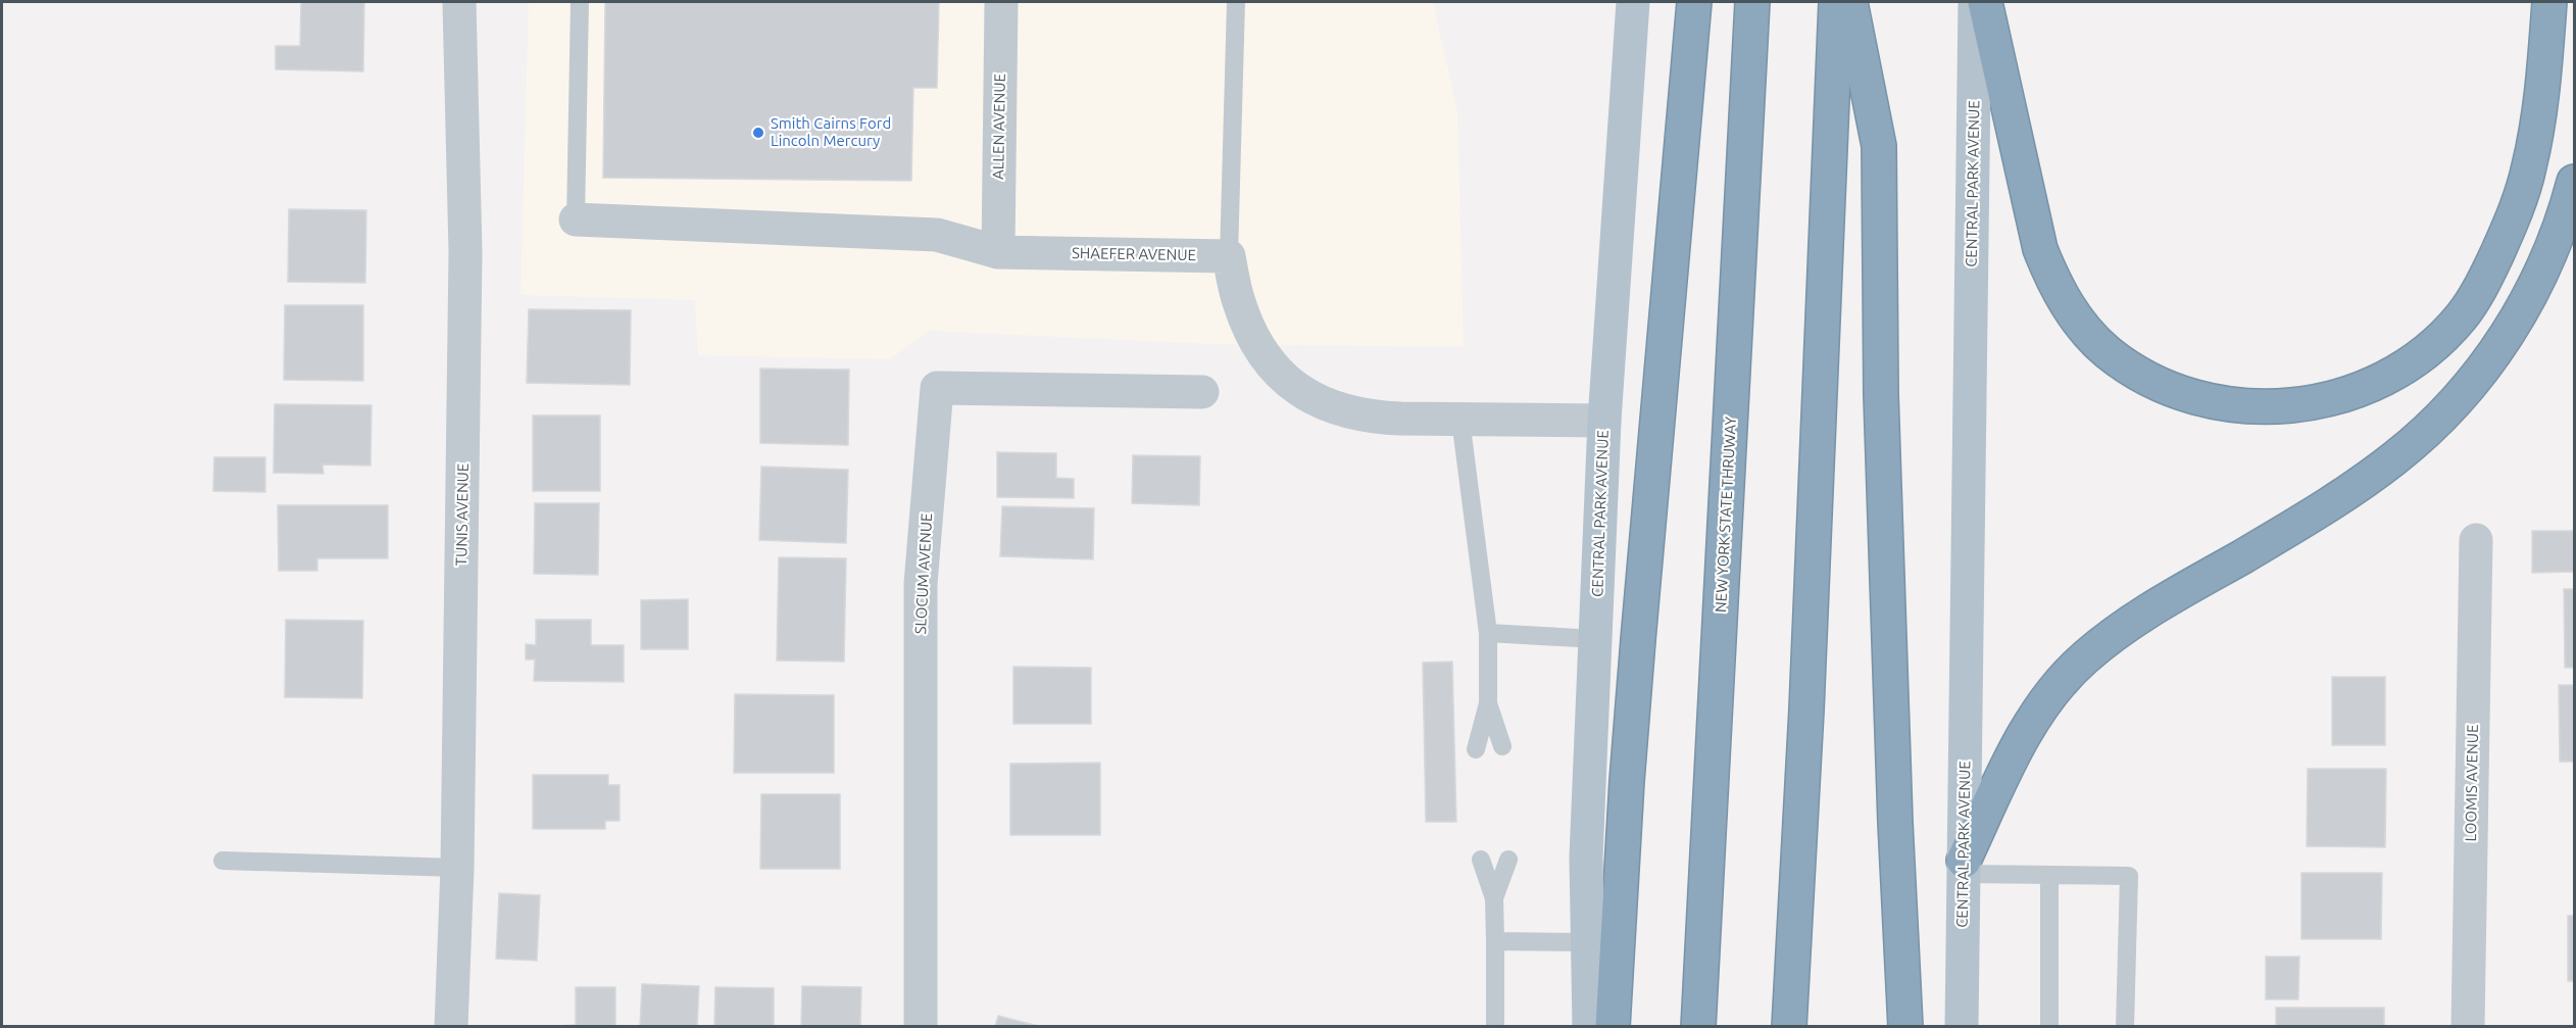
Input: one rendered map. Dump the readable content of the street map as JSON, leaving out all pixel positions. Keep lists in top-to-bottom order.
{
  "streets": {
    "highway": ["NEW YORK STATE THRUWAY"],
    "main road": ["CENTRAL PARK AVENUE"],
    "street": [
      "ALLEN AVENUE",
      "SHAEFER AVENUE",
      "TUNIS AVENUE",
      "SLOCUM AVENUE",
      "LOOMIS AVENUE"
    ]
  },
  "crossings": [
    ["ALLEN AVENUE", "SHAEFER AVENUE"]
  ],
  "places": ["Smith Cairns Ford Lincoln Mercury"]
}
